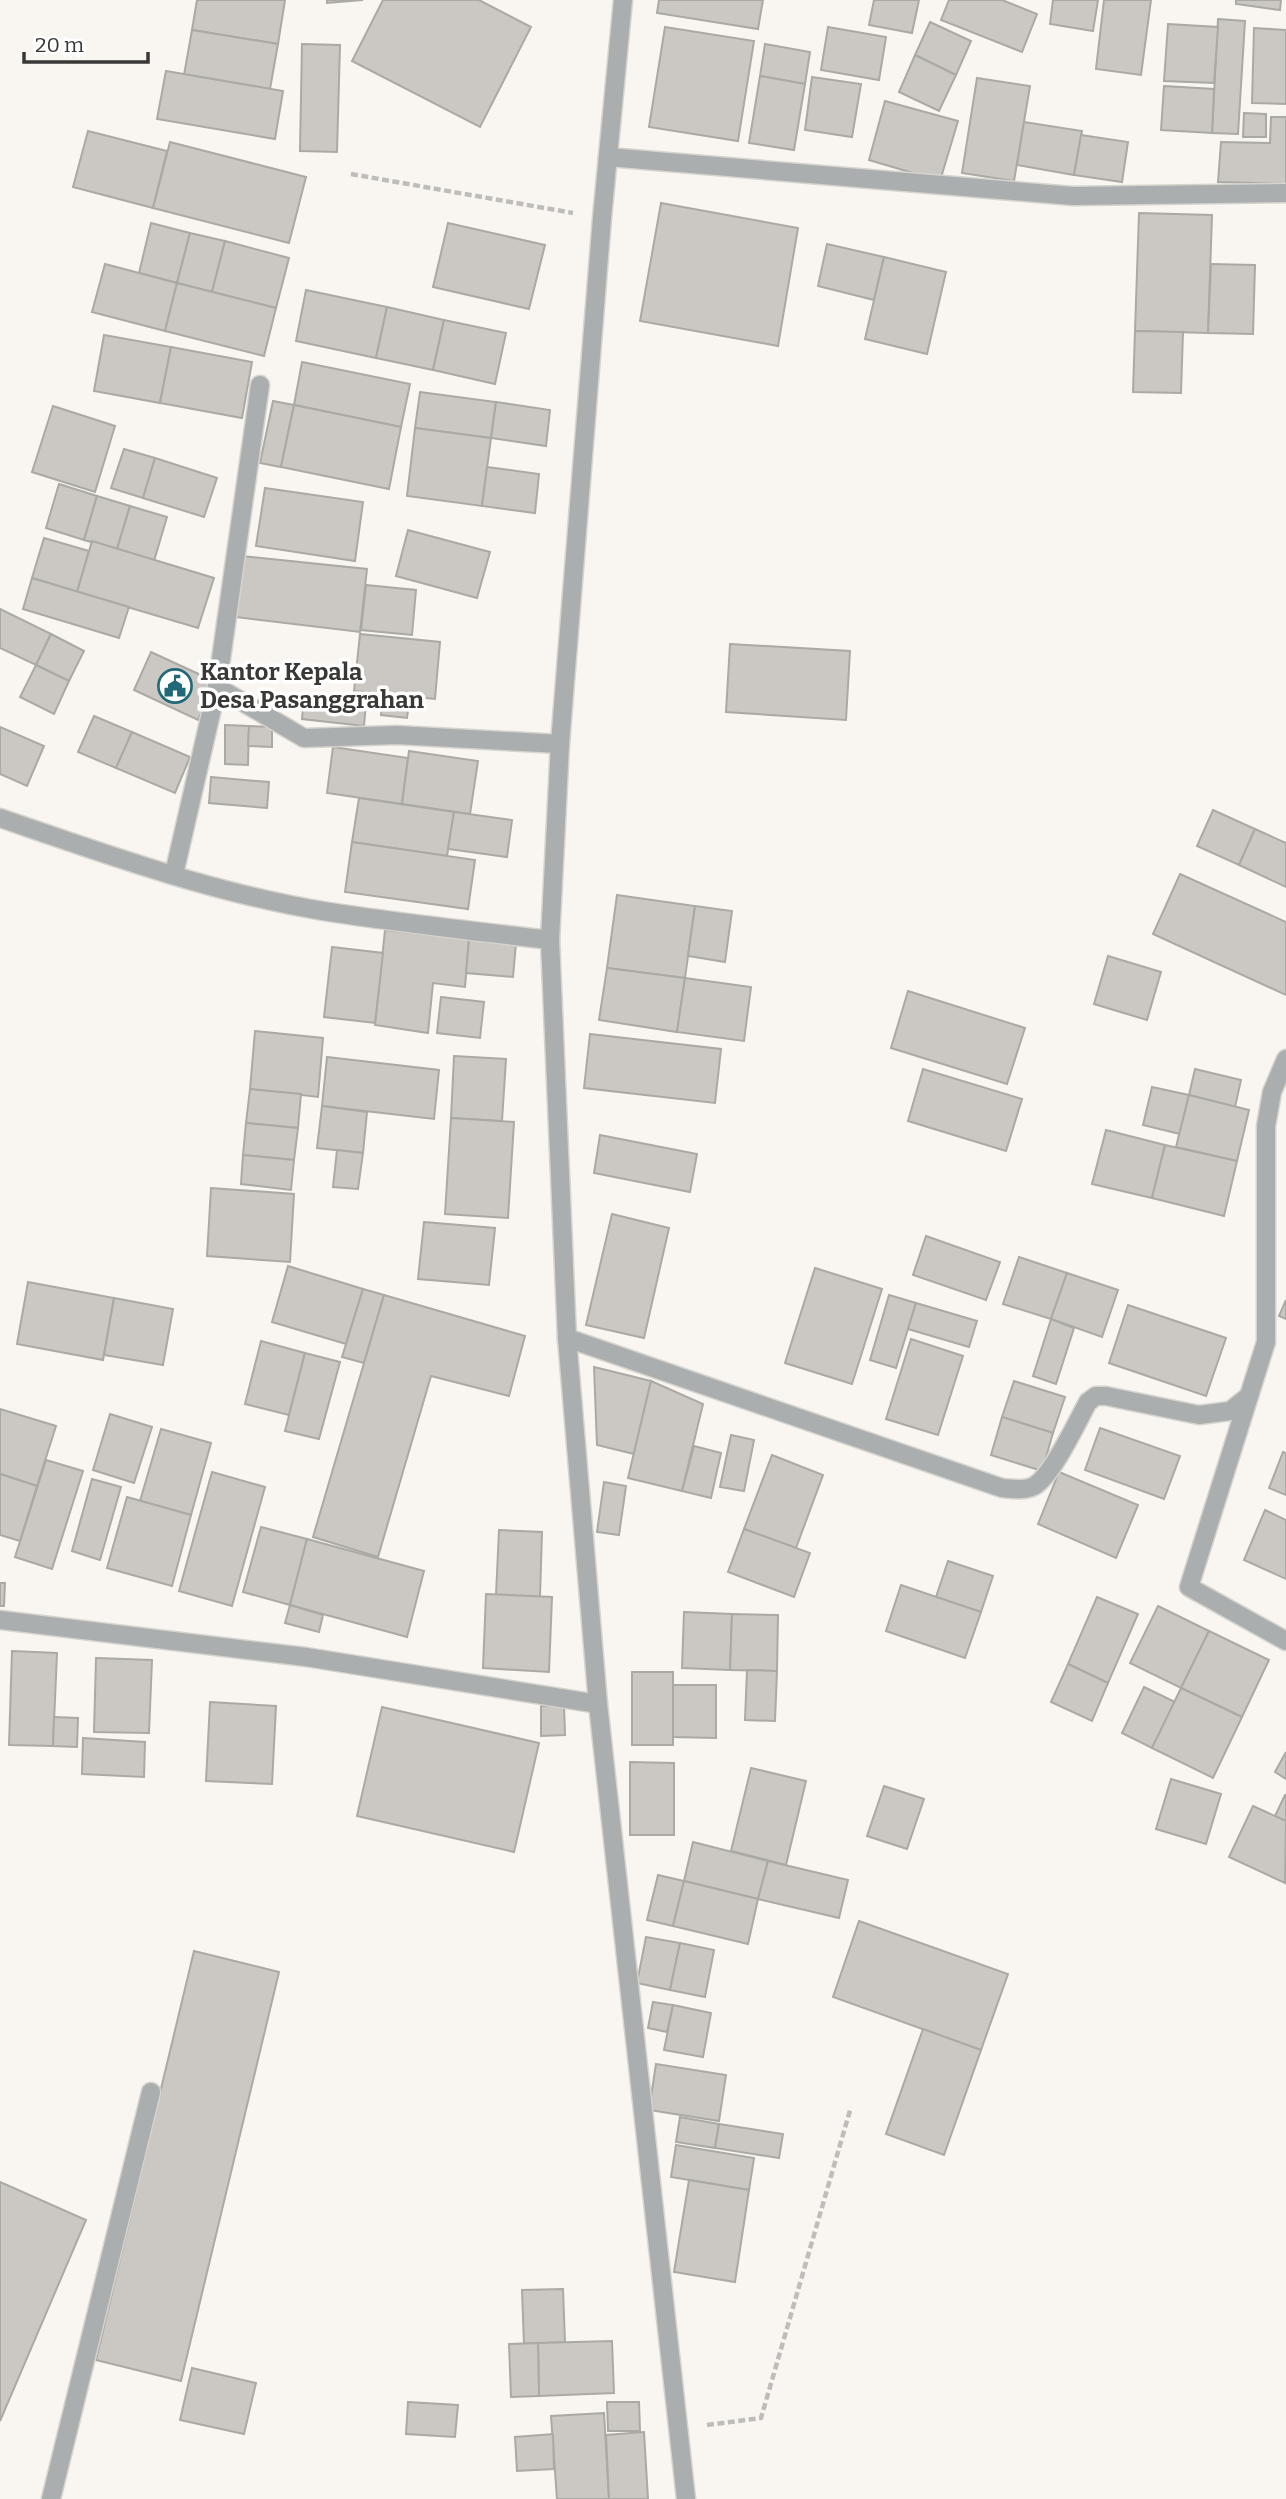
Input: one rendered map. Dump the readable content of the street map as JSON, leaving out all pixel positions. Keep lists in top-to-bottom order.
{
  "places": {
    "public building": ["Kantor Kepala Desa Pasanggrahan"]
  },
  "scale_bar": "20 m"
}
